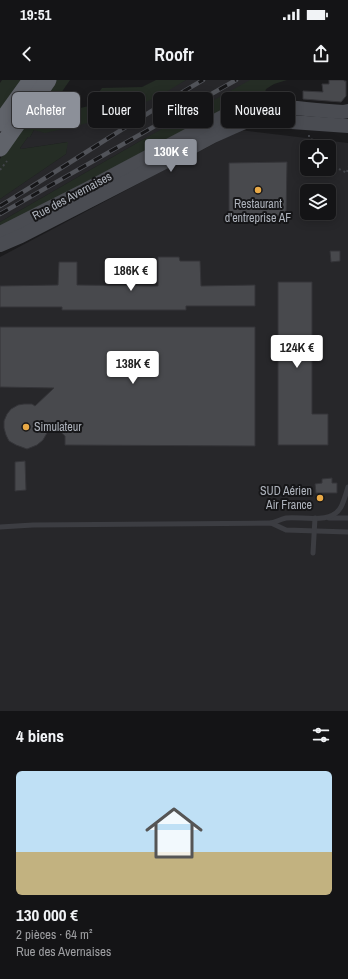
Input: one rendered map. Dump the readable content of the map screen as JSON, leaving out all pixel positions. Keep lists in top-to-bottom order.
{
  "streets": {
    "main road": ["Rue des Avernaises"]
  },
  "places": ["Restaurant d'entreprise AF", "Simulateur", "SUD Aérien Air France"],
  "page": {
    "status": "19:51",
    "header": "Roofr",
    "chip": [
      "Acheter",
      "Louer",
      "Filtres",
      "Nouveau"
    ],
    "price": [
      "130K €",
      "186K €",
      "124K €",
      "138K €"
    ],
    "heading": "4 biens",
    "list": [
      {
        "name": "130 000 €",
        "note": "2 pièces · 64 m² · Rue des Avernaises"
      }
    ]
  }
}
